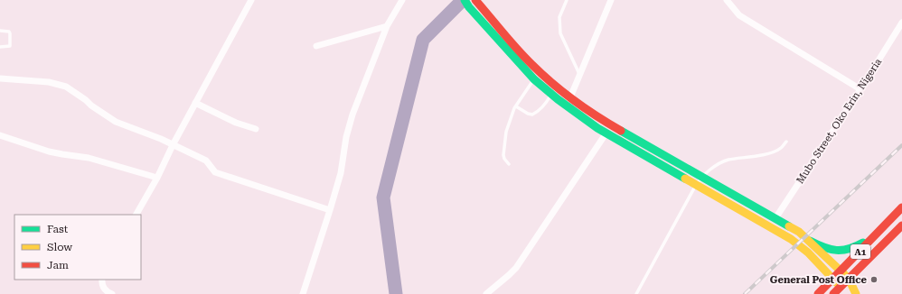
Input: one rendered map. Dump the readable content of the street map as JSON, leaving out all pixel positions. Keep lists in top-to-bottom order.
{
  "streets": {
    "main road": ["A1"],
    "street": ["Mubo Street, Oko Erin, Nigeria"]
  },
  "places": ["General Post Office"],
  "legend": ["Fast", "Slow", "Jam"]
}
